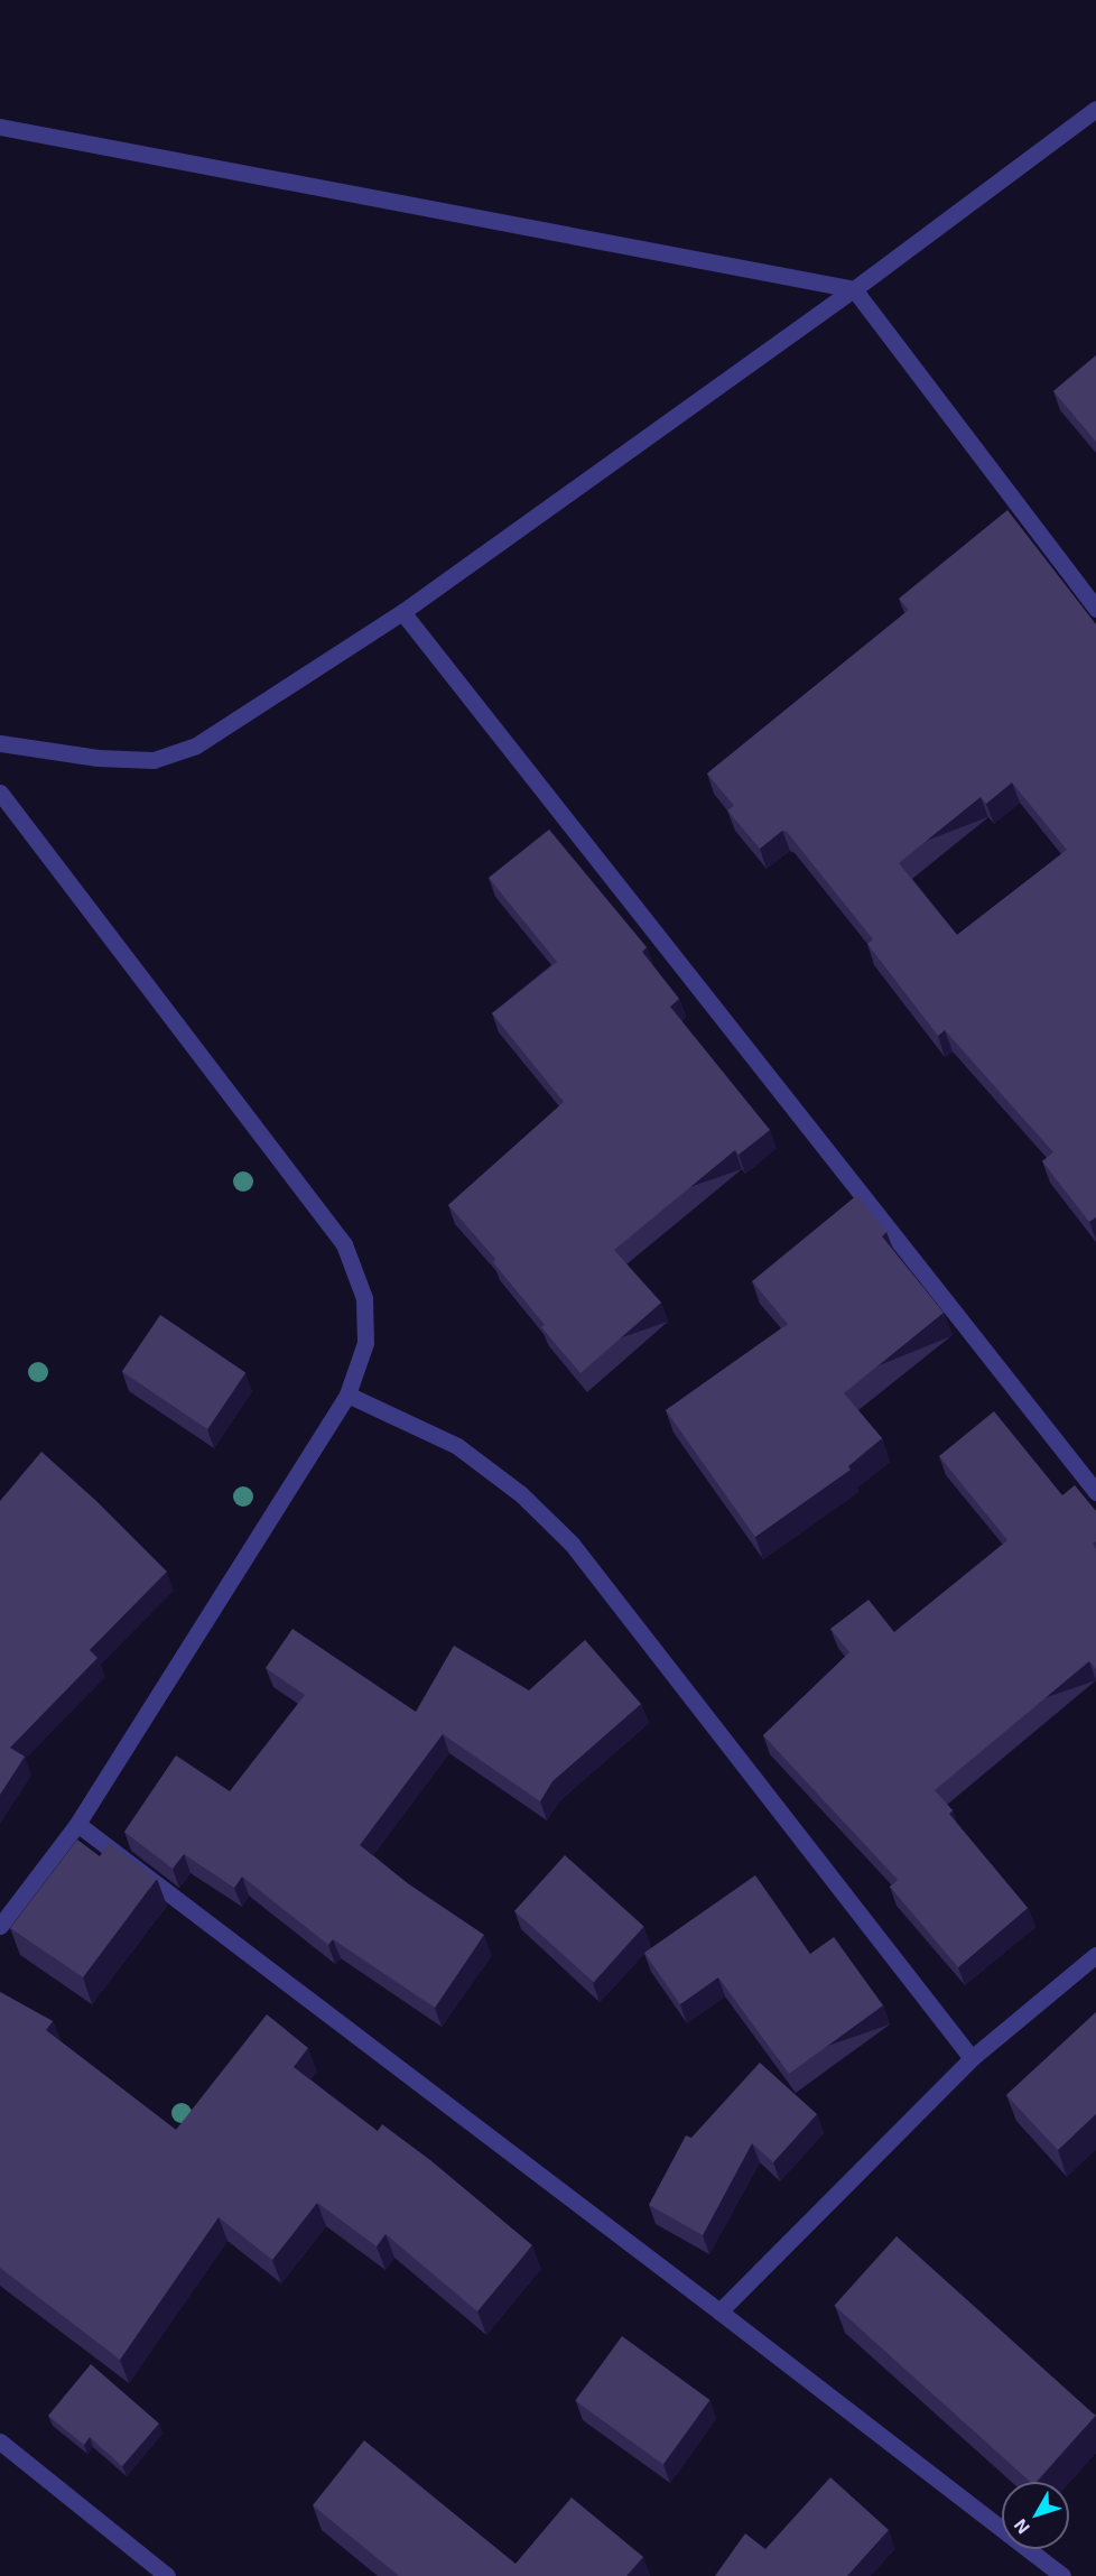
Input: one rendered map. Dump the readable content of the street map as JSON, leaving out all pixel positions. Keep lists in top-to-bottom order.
{
  "north": "bottom left"
}
